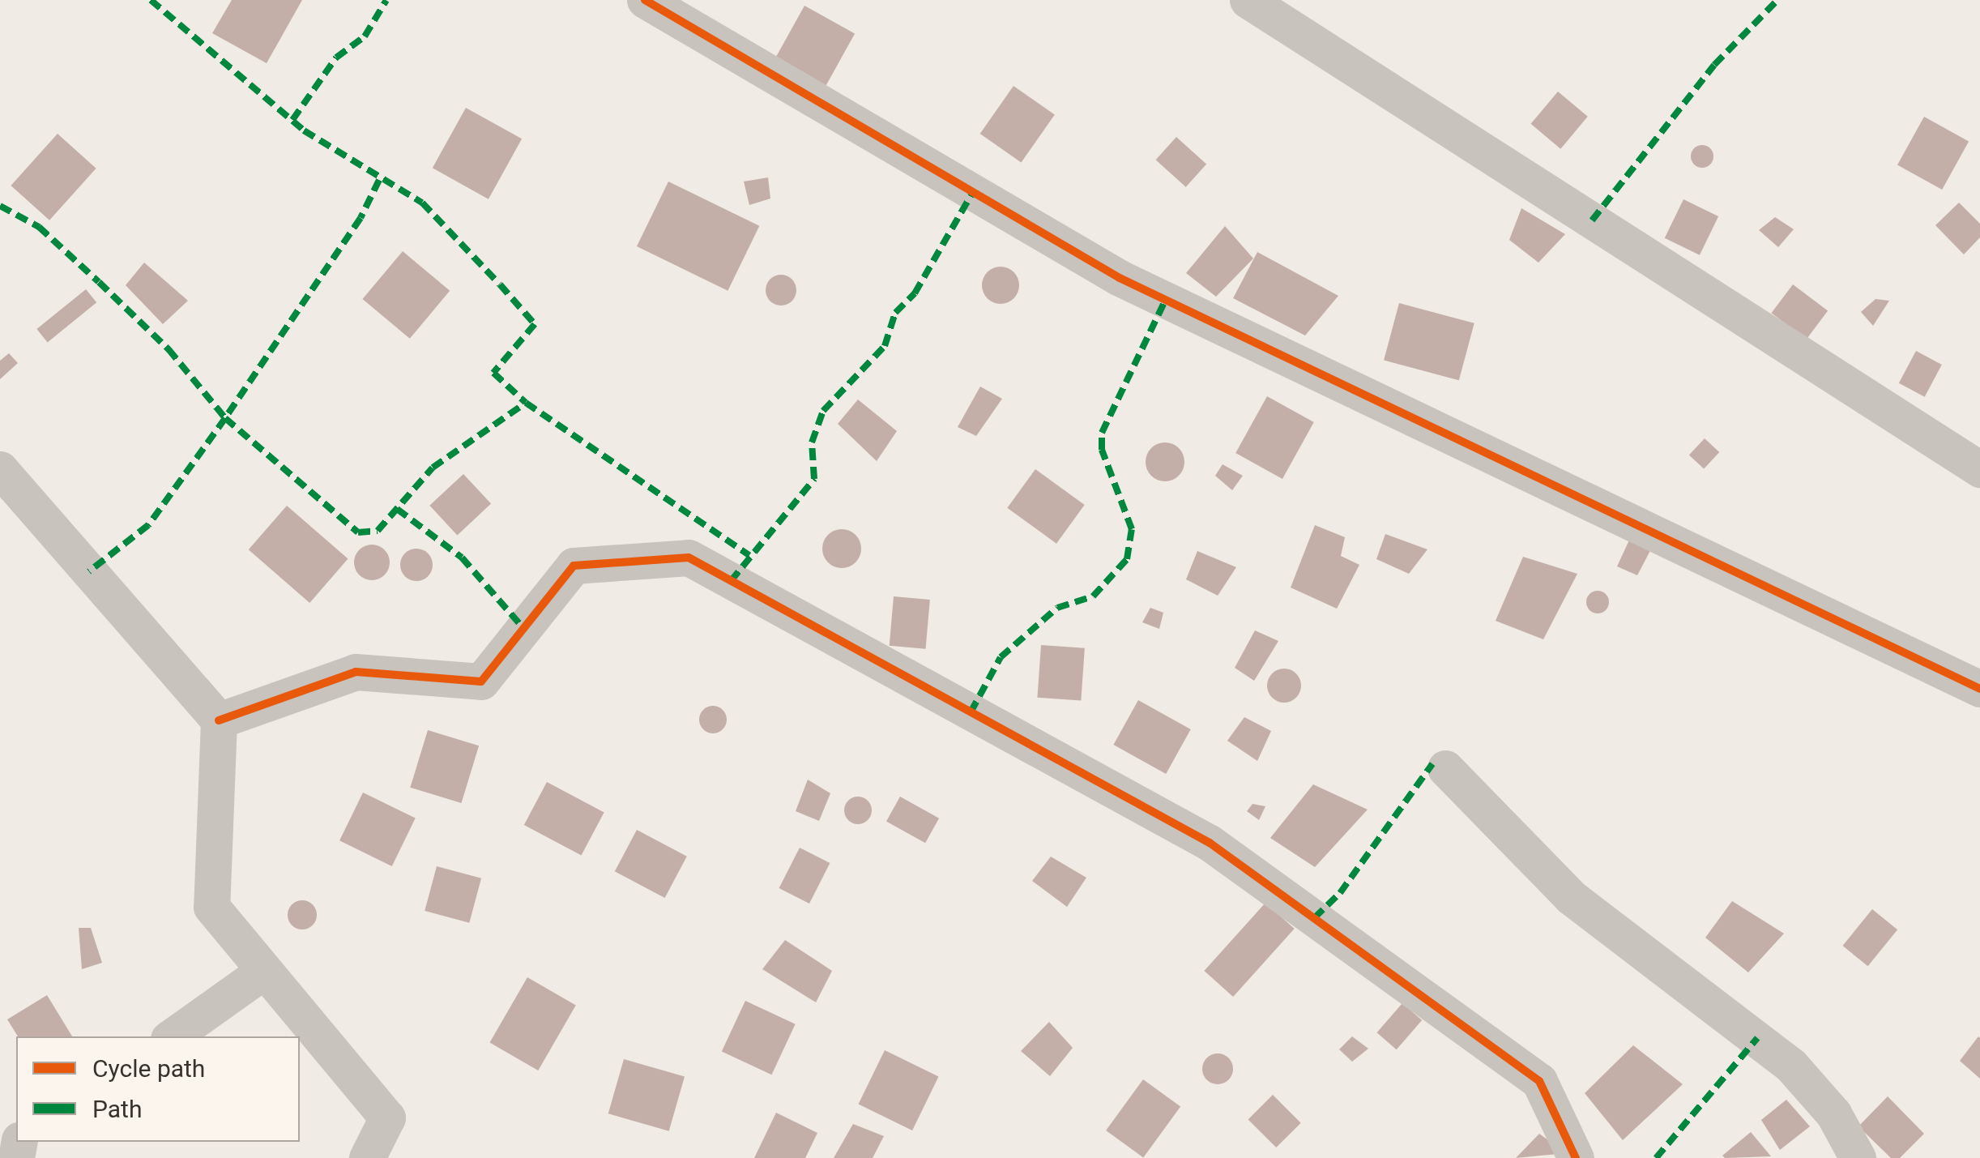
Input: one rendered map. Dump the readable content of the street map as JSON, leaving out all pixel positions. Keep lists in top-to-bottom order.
{
  "legend": ["Cycle path", "Path"]
}
